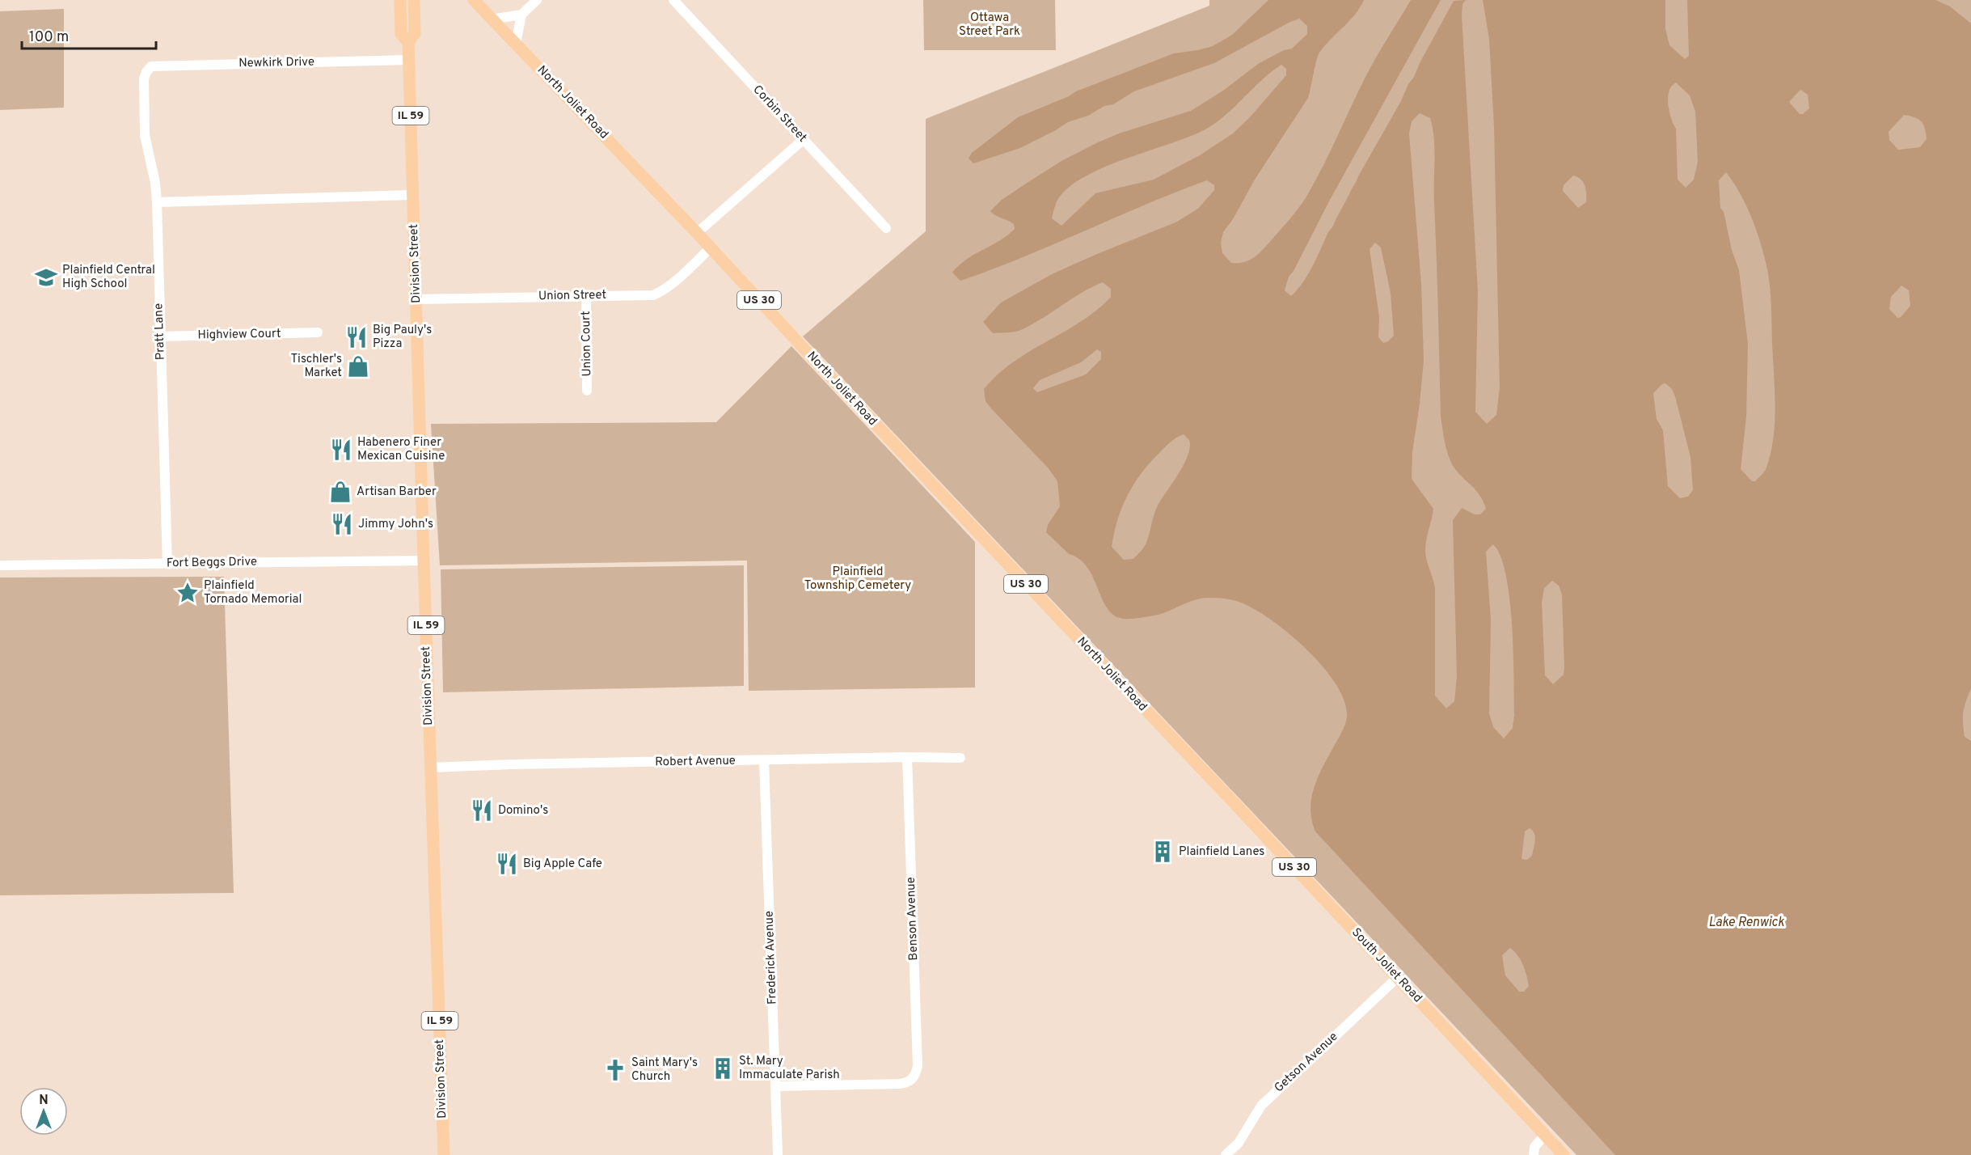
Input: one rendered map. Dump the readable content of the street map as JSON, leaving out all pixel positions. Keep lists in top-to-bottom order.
{
  "streets": {
    "main road": [
      "North Joliet Road",
      "IL 59",
      "Division Street",
      "US 30",
      "South Joliet Road"
    ],
    "street": [
      "Newkirk Drive",
      "Corbin Street",
      "Union Street",
      "Pratt Lane",
      "Highview Court",
      "Union Court",
      "Fort Beggs Drive",
      "Robert Avenue",
      "Benson Avenue",
      "Frederick Avenue",
      "Getson Avenue"
    ]
  },
  "crossings": [
    ["Newkirk Drive", "Division Street"],
    ["Newkirk Drive", "Pratt Lane"],
    ["North Joliet Road", "Union Street"],
    ["North Joliet Road", "South Joliet Road"],
    ["Division Street", "Union Street"],
    ["Division Street", "Fort Beggs Drive"],
    ["Division Street", "Robert Avenue"],
    ["Union Street", "Union Court"],
    ["Pratt Lane", "Highview Court"],
    ["Pratt Lane", "Fort Beggs Drive"],
    ["Robert Avenue", "Benson Avenue"],
    ["Robert Avenue", "Frederick Avenue"],
    ["Benson Avenue", "Frederick Avenue"],
    ["South Joliet Road", "Getson Avenue"]
  ],
  "water": ["Lake Renwick"],
  "parks": ["Ottawa Street Park", "Plainfield Township Cemetery"],
  "places": {
    "school or university": ["Plainfield Central High School"],
    "restaurant": [
      "Big Pauly's Pizza",
      "Habenero Finer Mexican Cuisine",
      "Jimmy John's",
      "Domino's",
      "Big Apple Cafe"
    ],
    "shop": ["Tischler's Market", "Artisan Barber"],
    "place": ["Plainfield Tornado Memorial"],
    "building": ["Plainfield Lanes", "St. Mary Immaculate Parish"],
    "church": ["Saint Mary's Church"]
  },
  "scale_bar": "100 m",
  "north": "top"
}
